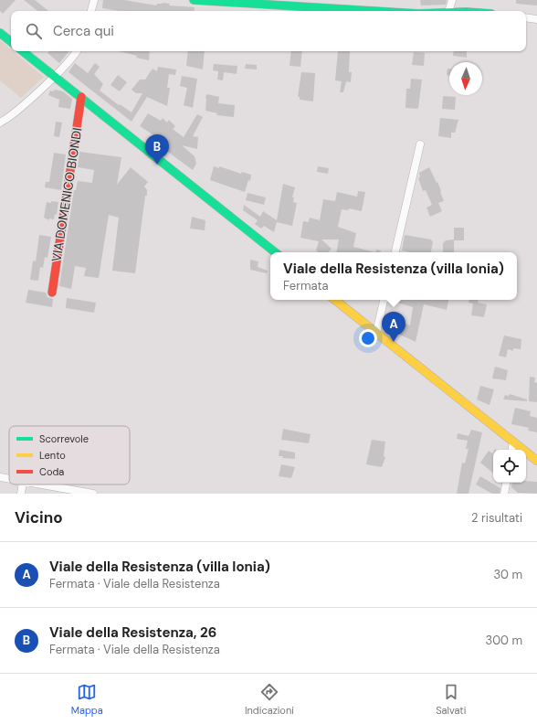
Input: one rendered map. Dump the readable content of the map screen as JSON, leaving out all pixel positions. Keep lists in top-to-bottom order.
{
  "streets": {
    "main road": ["VIA DOMENICO BIONDI"]
  },
  "legend": ["Scorrevole", "Lento", "Coda"],
  "north": "bottom",
  "page": {
    "search": "Cerca qui",
    "pins": ["B", "A"],
    "popup": ["Viale della Resistenza (villa Ionia)", "Fermata"],
    "heading": ["Vicino", "2 risultati"],
    "list": [
      {
        "mark": "A",
        "name": "Viale della Resistenza (villa Ionia)",
        "note": "Fermata · Viale della Resistenza",
        "value": "30 m"
      },
      {
        "mark": "B",
        "name": "Viale della Resistenza, 26",
        "note": "Fermata · Viale della Resistenza",
        "value": "300 m"
      }
    ],
    "nav": ["Mappa", "Indicazioni", "Salvati"]
  }
}
